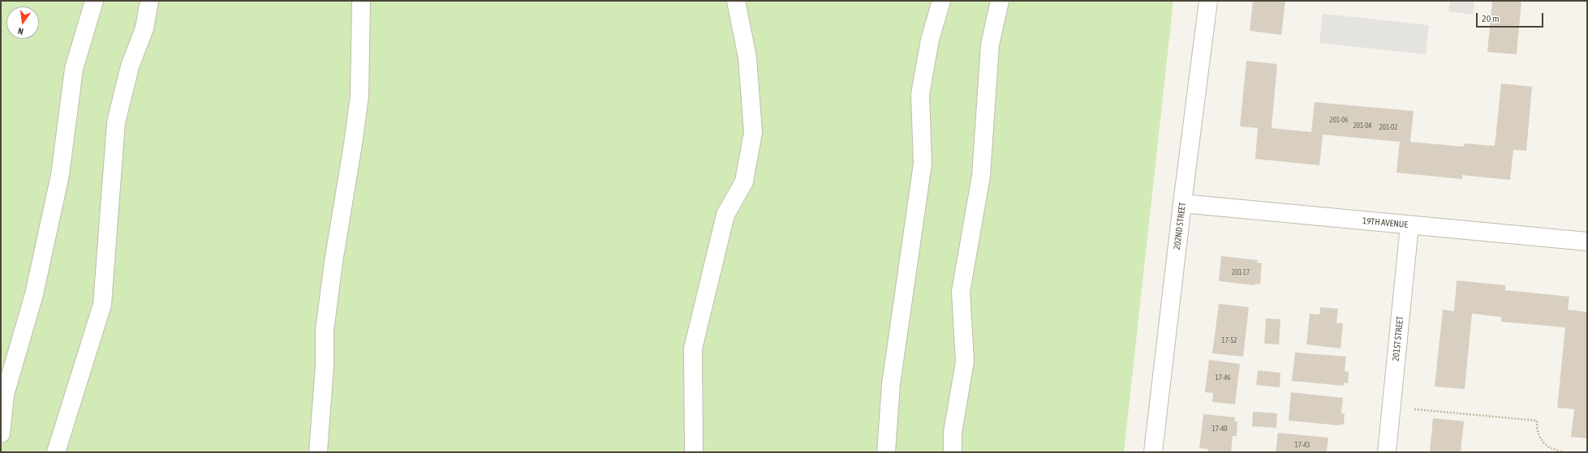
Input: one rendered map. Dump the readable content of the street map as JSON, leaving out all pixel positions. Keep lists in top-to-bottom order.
{
  "streets": {
    "street": ["19TH AVENUE", "202ND STREET", "201ST STREET"]
  },
  "crossings": [
    ["19TH AVENUE", "202ND STREET"],
    ["19TH AVENUE", "201ST STREET"]
  ],
  "house_numbers": [
    "201-06",
    "201-04",
    "201-02",
    "201-17",
    "17-52",
    "17-46",
    "17-40",
    "17-43"
  ],
  "scale_bar": "20 m",
  "north": "bottom"
}
